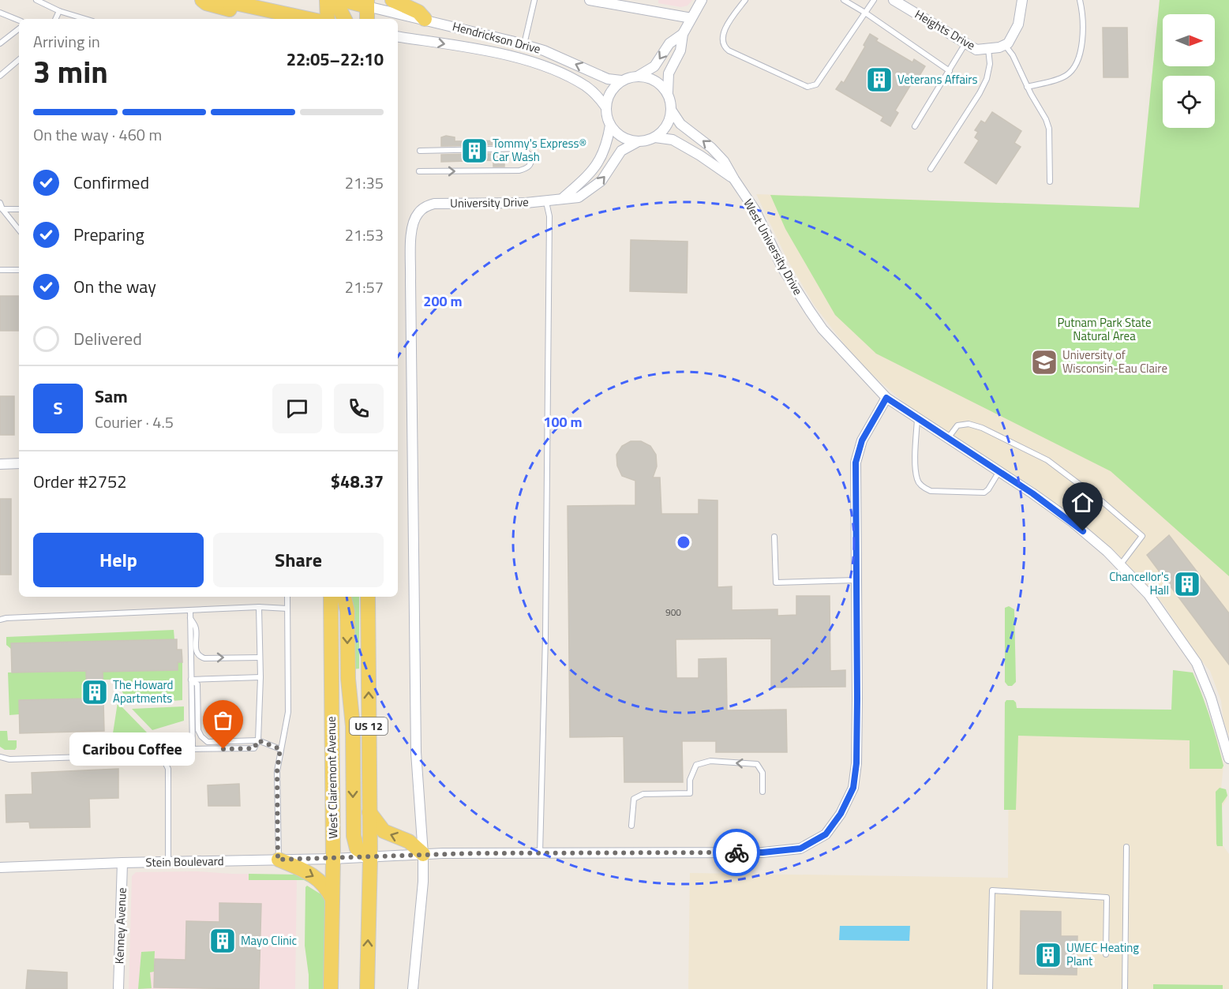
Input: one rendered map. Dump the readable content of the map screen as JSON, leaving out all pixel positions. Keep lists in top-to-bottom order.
{
  "streets": {
    "main road": ["US 12", "West Clairemont Avenue"],
    "street": [
      "Heights Drive",
      "Hendrickson Drive",
      "University Drive",
      "West University Drive",
      "Stein Boulevard",
      "Kenney Avenue"
    ]
  },
  "crossings": [
    ["Hendrickson Drive", "University Drive"],
    ["Hendrickson Drive", "West University Drive"],
    ["University Drive", "West University Drive"],
    ["University Drive", "Stein Boulevard"],
    ["West University Drive", "Stein Boulevard"],
    ["US 12", "Stein Boulevard"],
    ["West Clairemont Avenue", "Stein Boulevard"],
    ["Stein Boulevard", "Kenney Avenue"]
  ],
  "parks": ["Putnam Park State Natural Area"],
  "places": {
    "building": [
      "Veterans Affairs",
      "Tommy's Express® Car Wash",
      "Chancellor's Hall",
      "The Howard Apartments",
      "Mayo Clinic",
      "UWEC Heating Plant"
    ],
    "school or university": ["University of Wisconsin-Eau Claire"],
    "other": ["Caribou Coffee"]
  },
  "house_numbers": ["900"],
  "north": "right",
  "page": {
    "heading": ["3 min", "Arriving in", "22:05–22:10"],
    "panel": [
      "Sam",
      "Courier · 4.5",
      "Order #2752",
      "$48.37"
    ],
    "bar": "On the way · 460 m",
    "list": [
      ["Confirmed", "21:35"],
      ["Preparing", "21:53"],
      ["On the way", "21:57"],
      "Delivered"
    ],
    "round": "S",
    "buttons": ["Help", "Share"],
    "bubble": "Caribou Coffee"
  },
  "rings": ["200 m", "100 m"]
}
